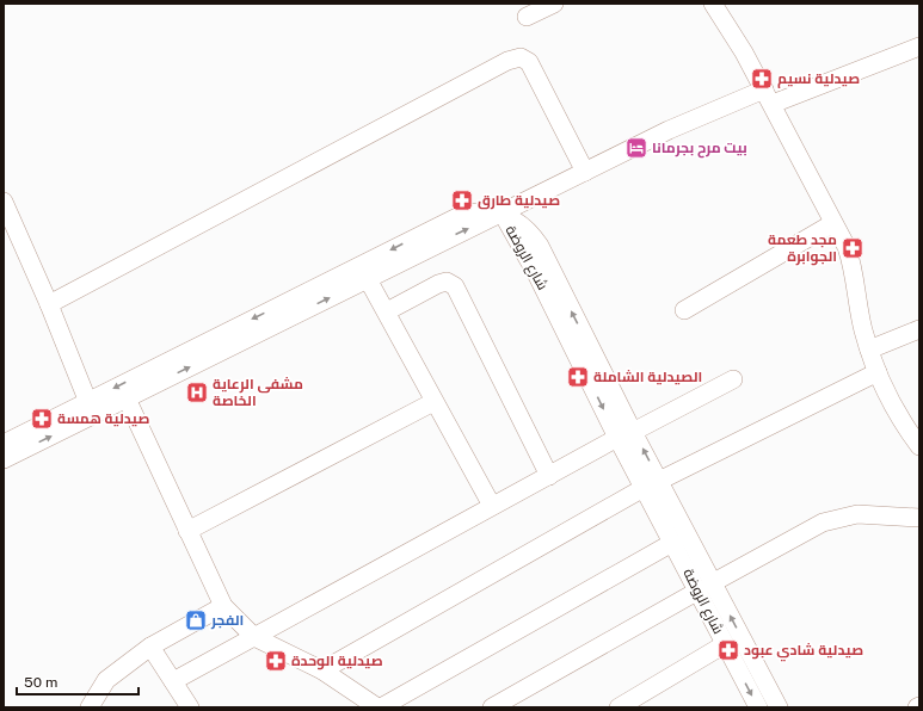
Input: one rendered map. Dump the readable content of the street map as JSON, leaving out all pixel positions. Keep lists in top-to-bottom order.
{
  "streets": {
    "street": ["شارع الروضة"]
  },
  "places": {
    "pharmacy": [
      "صيدلية نسيم",
      "صيدلية طارق",
      "مجد طعمة الجوابرة",
      "الصيدلية الشاملة",
      "صيدلية همسة",
      "صيدلية شادي عبود",
      "صيدلية الوحدة"
    ],
    "hotel": ["بيت مرح بجرمانا"],
    "hospital": ["مشفى الرعاية الخاصة"],
    "shop": ["الفجر"]
  },
  "scale_bar": "50 m"
}
